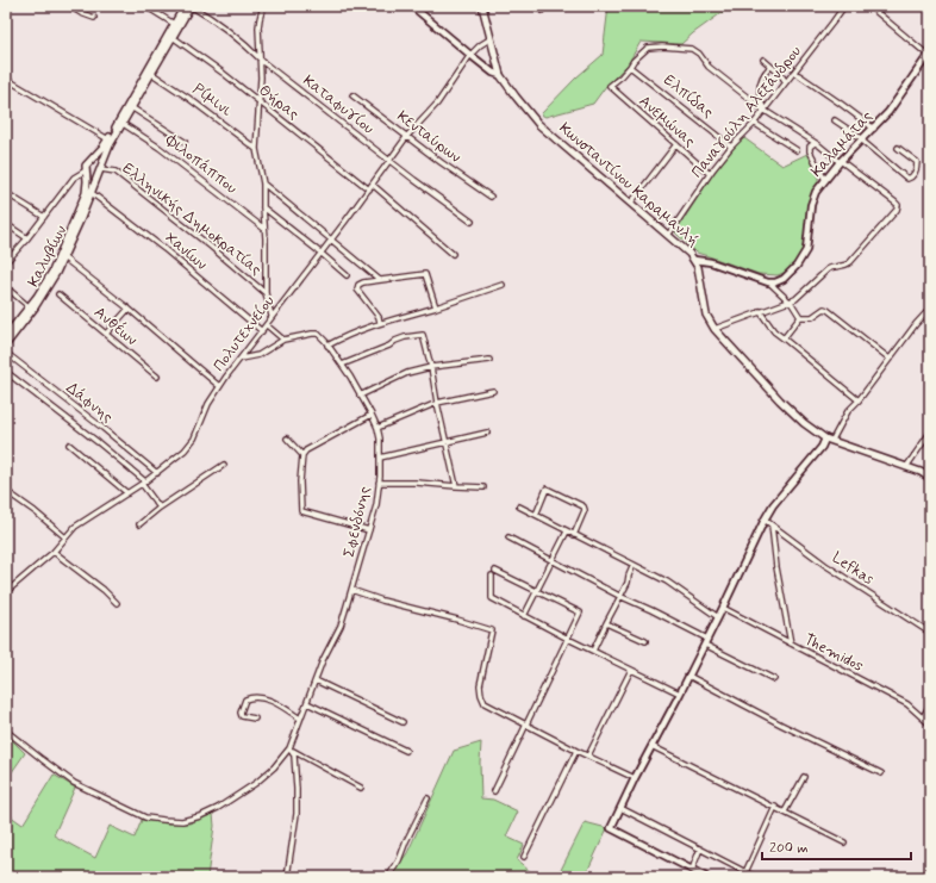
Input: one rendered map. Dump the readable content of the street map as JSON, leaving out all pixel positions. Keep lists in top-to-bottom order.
{
  "streets": {
    "main road": ["Κωνσταντίνου Καραμανλή", "Καλυβίων"],
    "street": [
      "Ελπίδας",
      "Ρίμινι",
      "Θήρας",
      "Καταφυγίου",
      "Παναγούλη Αλεξάνδρου",
      "Ανεμώνας",
      "Κενταύρων",
      "Καλαμάτας",
      "Φιλοπάππου",
      "Ελληνικής Δημοκρατίας",
      "Χανίων",
      "Ανθέων",
      "Πολυτεχνείου",
      "Δάφνης",
      "Σφενδόνης",
      "Lefkas",
      "Themidos"
    ]
  },
  "crossings": [
    ["Ελπίδας", "Παναγούλη Αλεξάνδρου"],
    ["Ελπίδας", "Ανεμώνας"],
    ["Ρίμινι", "Καλυβίων"],
    ["Θήρας", "Καλυβίων"],
    ["Θήρας", "Πολυτεχνείου"],
    ["Καταφυγίου", "Καλυβίων"],
    ["Καταφυγίου", "Πολυτεχνείου"],
    ["Παναγούλη Αλεξάνδρου", "Ανεμώνας"],
    ["Παναγούλη Αλεξάνδρου", "Κωνσταντίνου Καραμανλή"],
    ["Κενταύρων", "Πολυτεχνείου"],
    ["Φιλοπάππου", "Καλυβίων"],
    ["Κωνσταντίνου Καραμανλή", "Πολυτεχνείου"],
    ["Ελληνικής Δημοκρατίας", "Καλυβίων"],
    ["Χανίων", "Καλυβίων"],
    ["Χανίων", "Πολυτεχνείου"],
    ["Πολυτεχνείου", "Δάφνης"]
  ],
  "scale_bar": "200 m"
}
